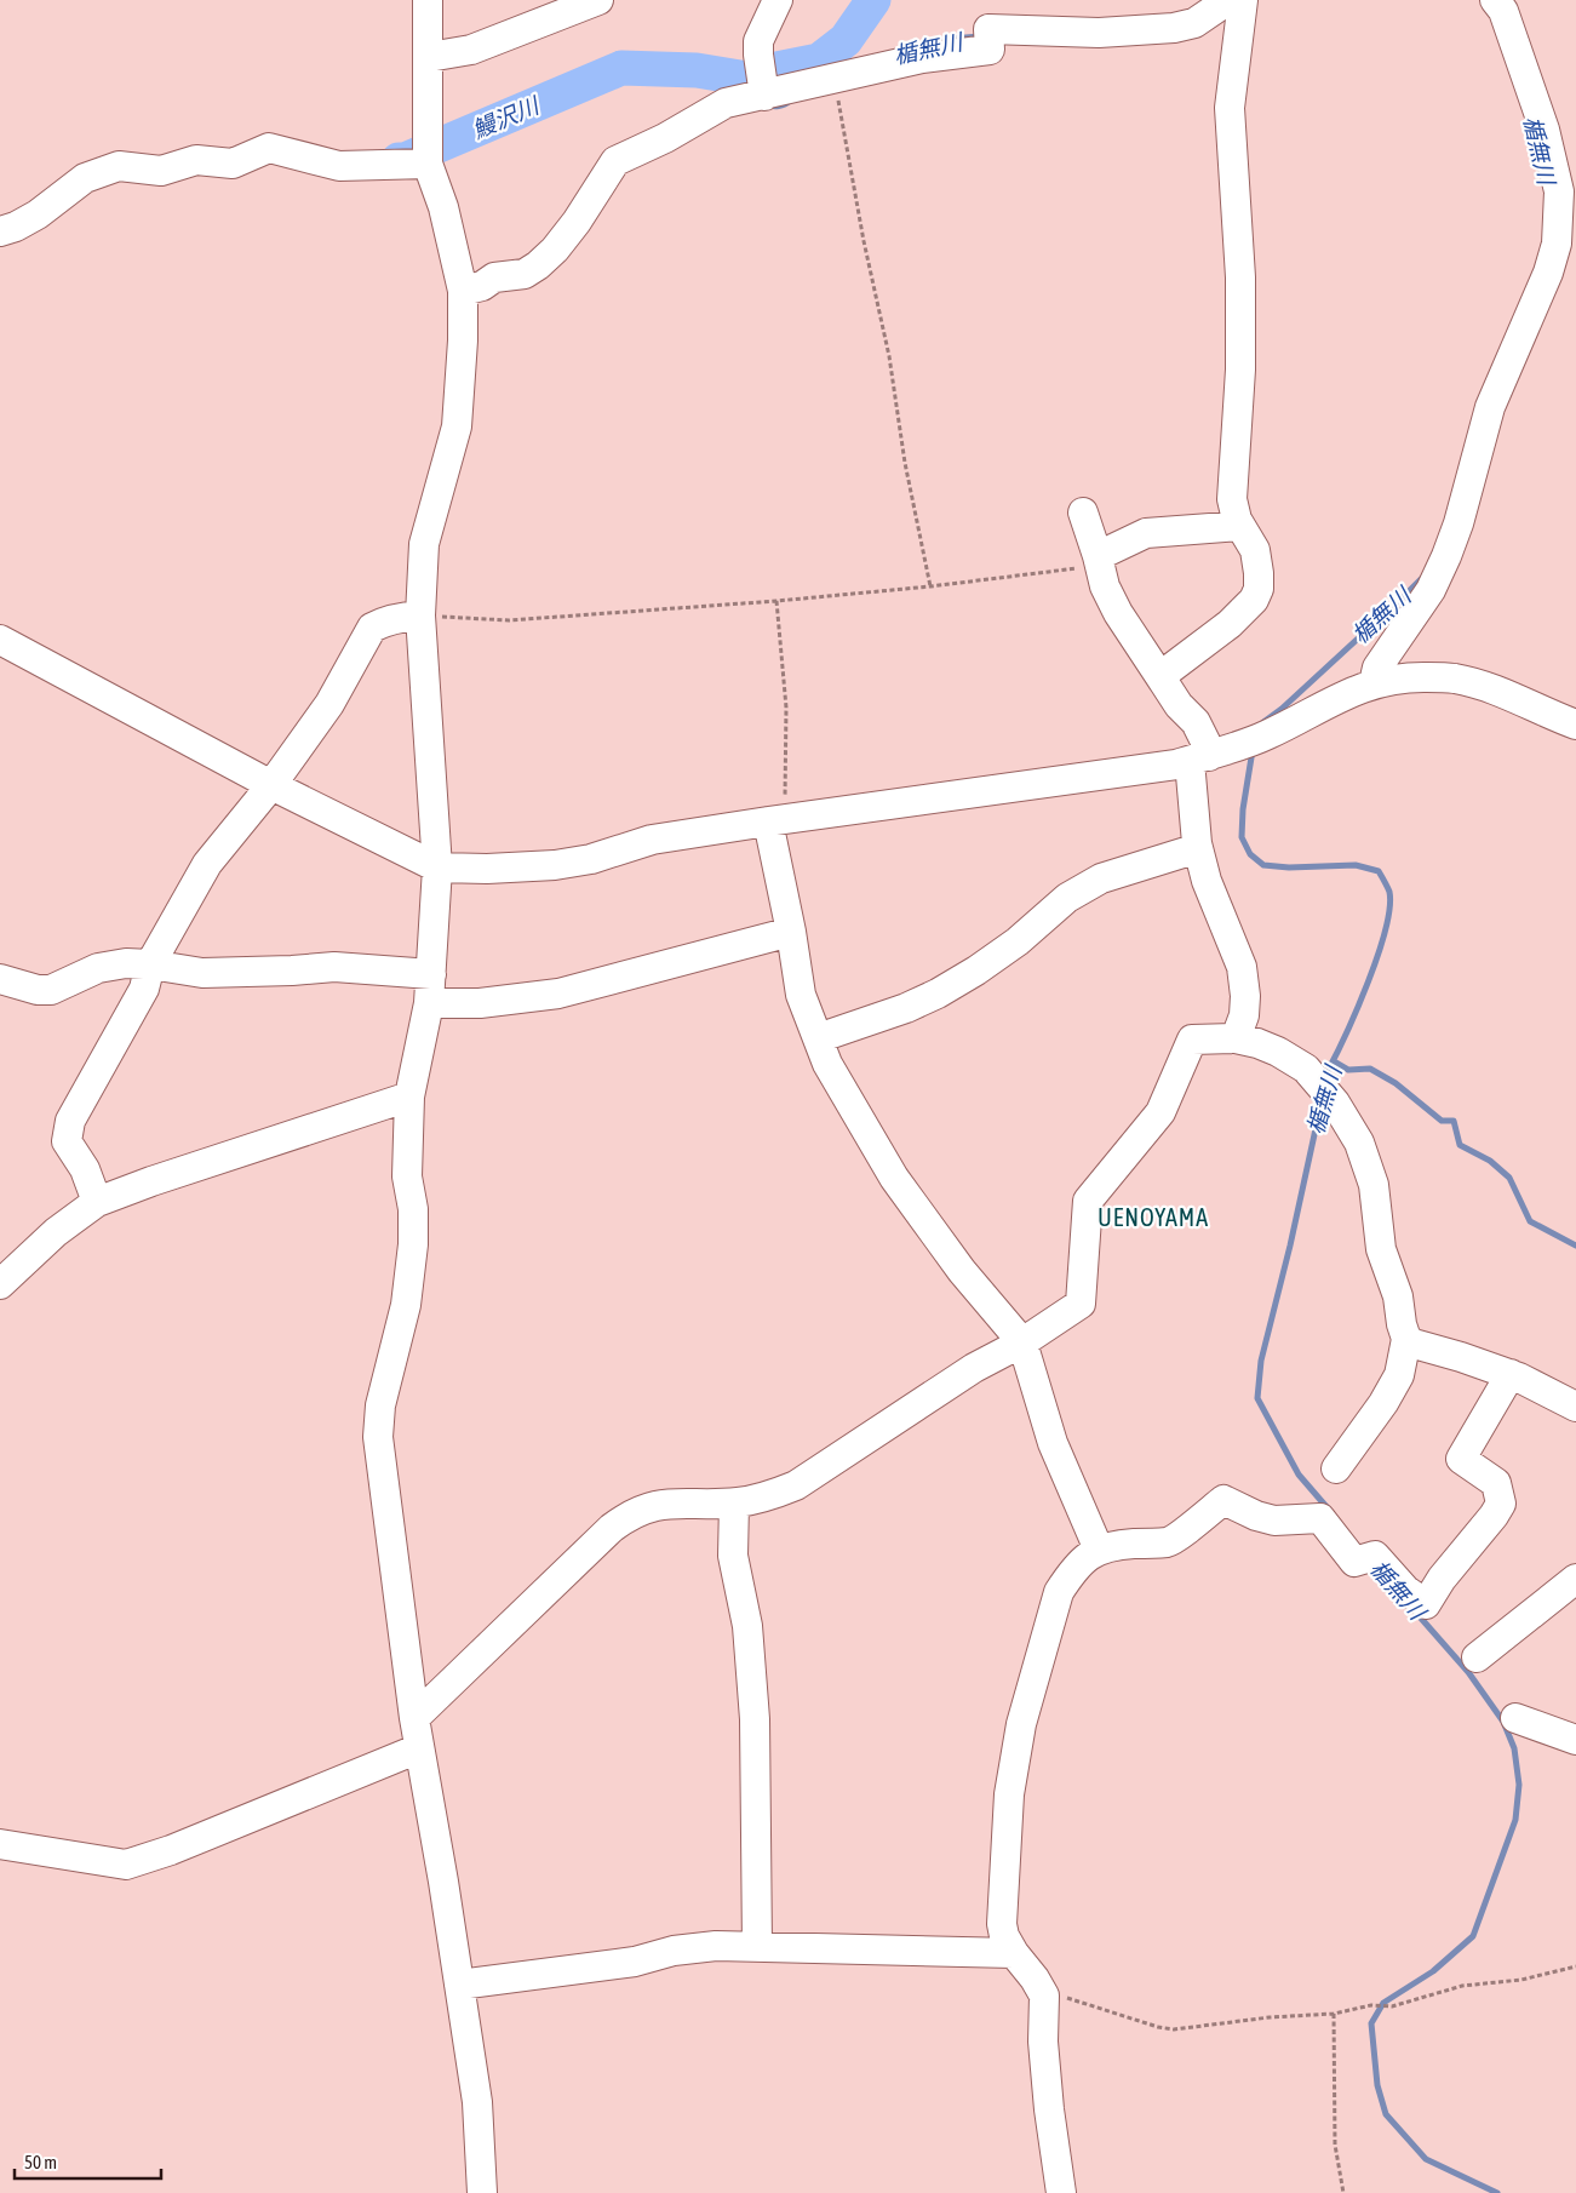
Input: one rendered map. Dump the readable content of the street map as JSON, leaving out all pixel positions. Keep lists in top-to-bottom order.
{
  "districts": ["UENOYAMA"],
  "water": ["楯無川", "鰻沢川"],
  "scale_bar": "50 m"
}
